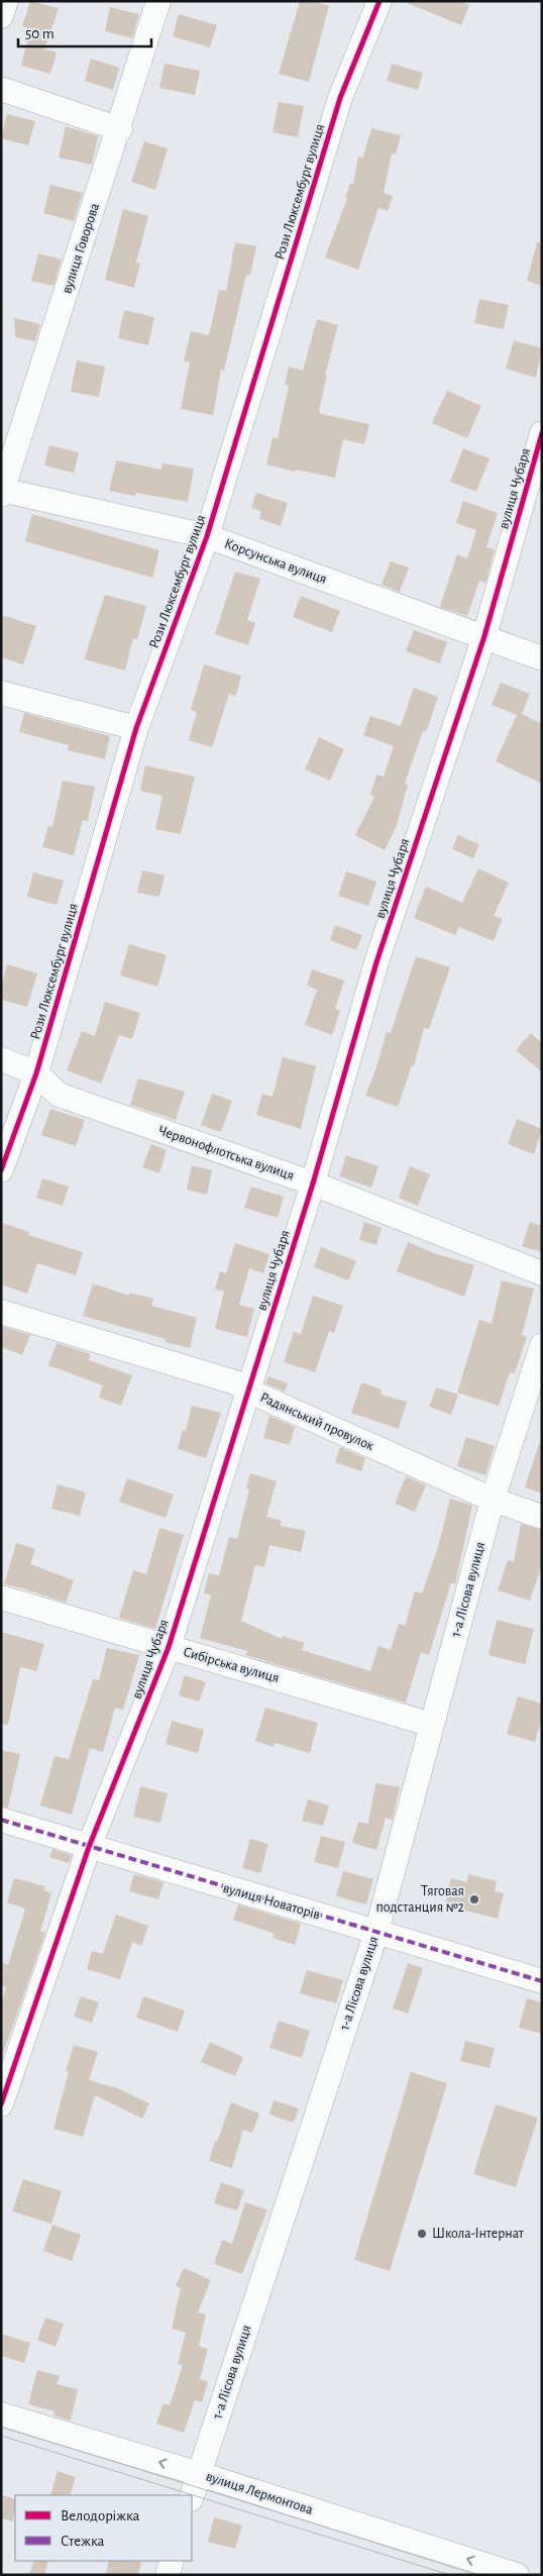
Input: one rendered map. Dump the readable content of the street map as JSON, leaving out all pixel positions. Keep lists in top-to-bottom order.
{
  "streets": {
    "street": [
      "Рози Люксембург вулиця",
      "вулиця Говорова",
      "вулиця Чубаря",
      "Корсунська вулиця",
      "Червонофлотська вулиця",
      "Радянський провулок",
      "1-а Лісова вулиця",
      "Сибірська вулиця",
      "вулиця Новаторів",
      "вулиця Лермонтова"
    ]
  },
  "crossings": [
    ["Рози Люксембург вулиця", "Корсунська вулиця"],
    ["Рози Люксембург вулиця", "Червонофлотська вулиця"],
    ["вулиця Говорова", "Корсунська вулиця"],
    ["вулиця Чубаря", "Корсунська вулиця"],
    ["вулиця Чубаря", "Червонофлотська вулиця"],
    ["вулиця Чубаря", "Радянський провулок"],
    ["вулиця Чубаря", "Сибірська вулиця"],
    ["вулиця Чубаря", "вулиця Новаторів"],
    ["Радянський провулок", "1-а Лісова вулиця"],
    ["1-а Лісова вулиця", "Сибірська вулиця"],
    ["1-а Лісова вулиця", "вулиця Новаторів"],
    ["1-а Лісова вулиця", "вулиця Лермонтова"]
  ],
  "one_way": ["вулиця Лермонтова"],
  "places": ["Тяговая подстанция №2", "Школа-Інтернат"],
  "legend": ["Велодоріжка", "Стежка"],
  "scale_bar": "50 m"
}
